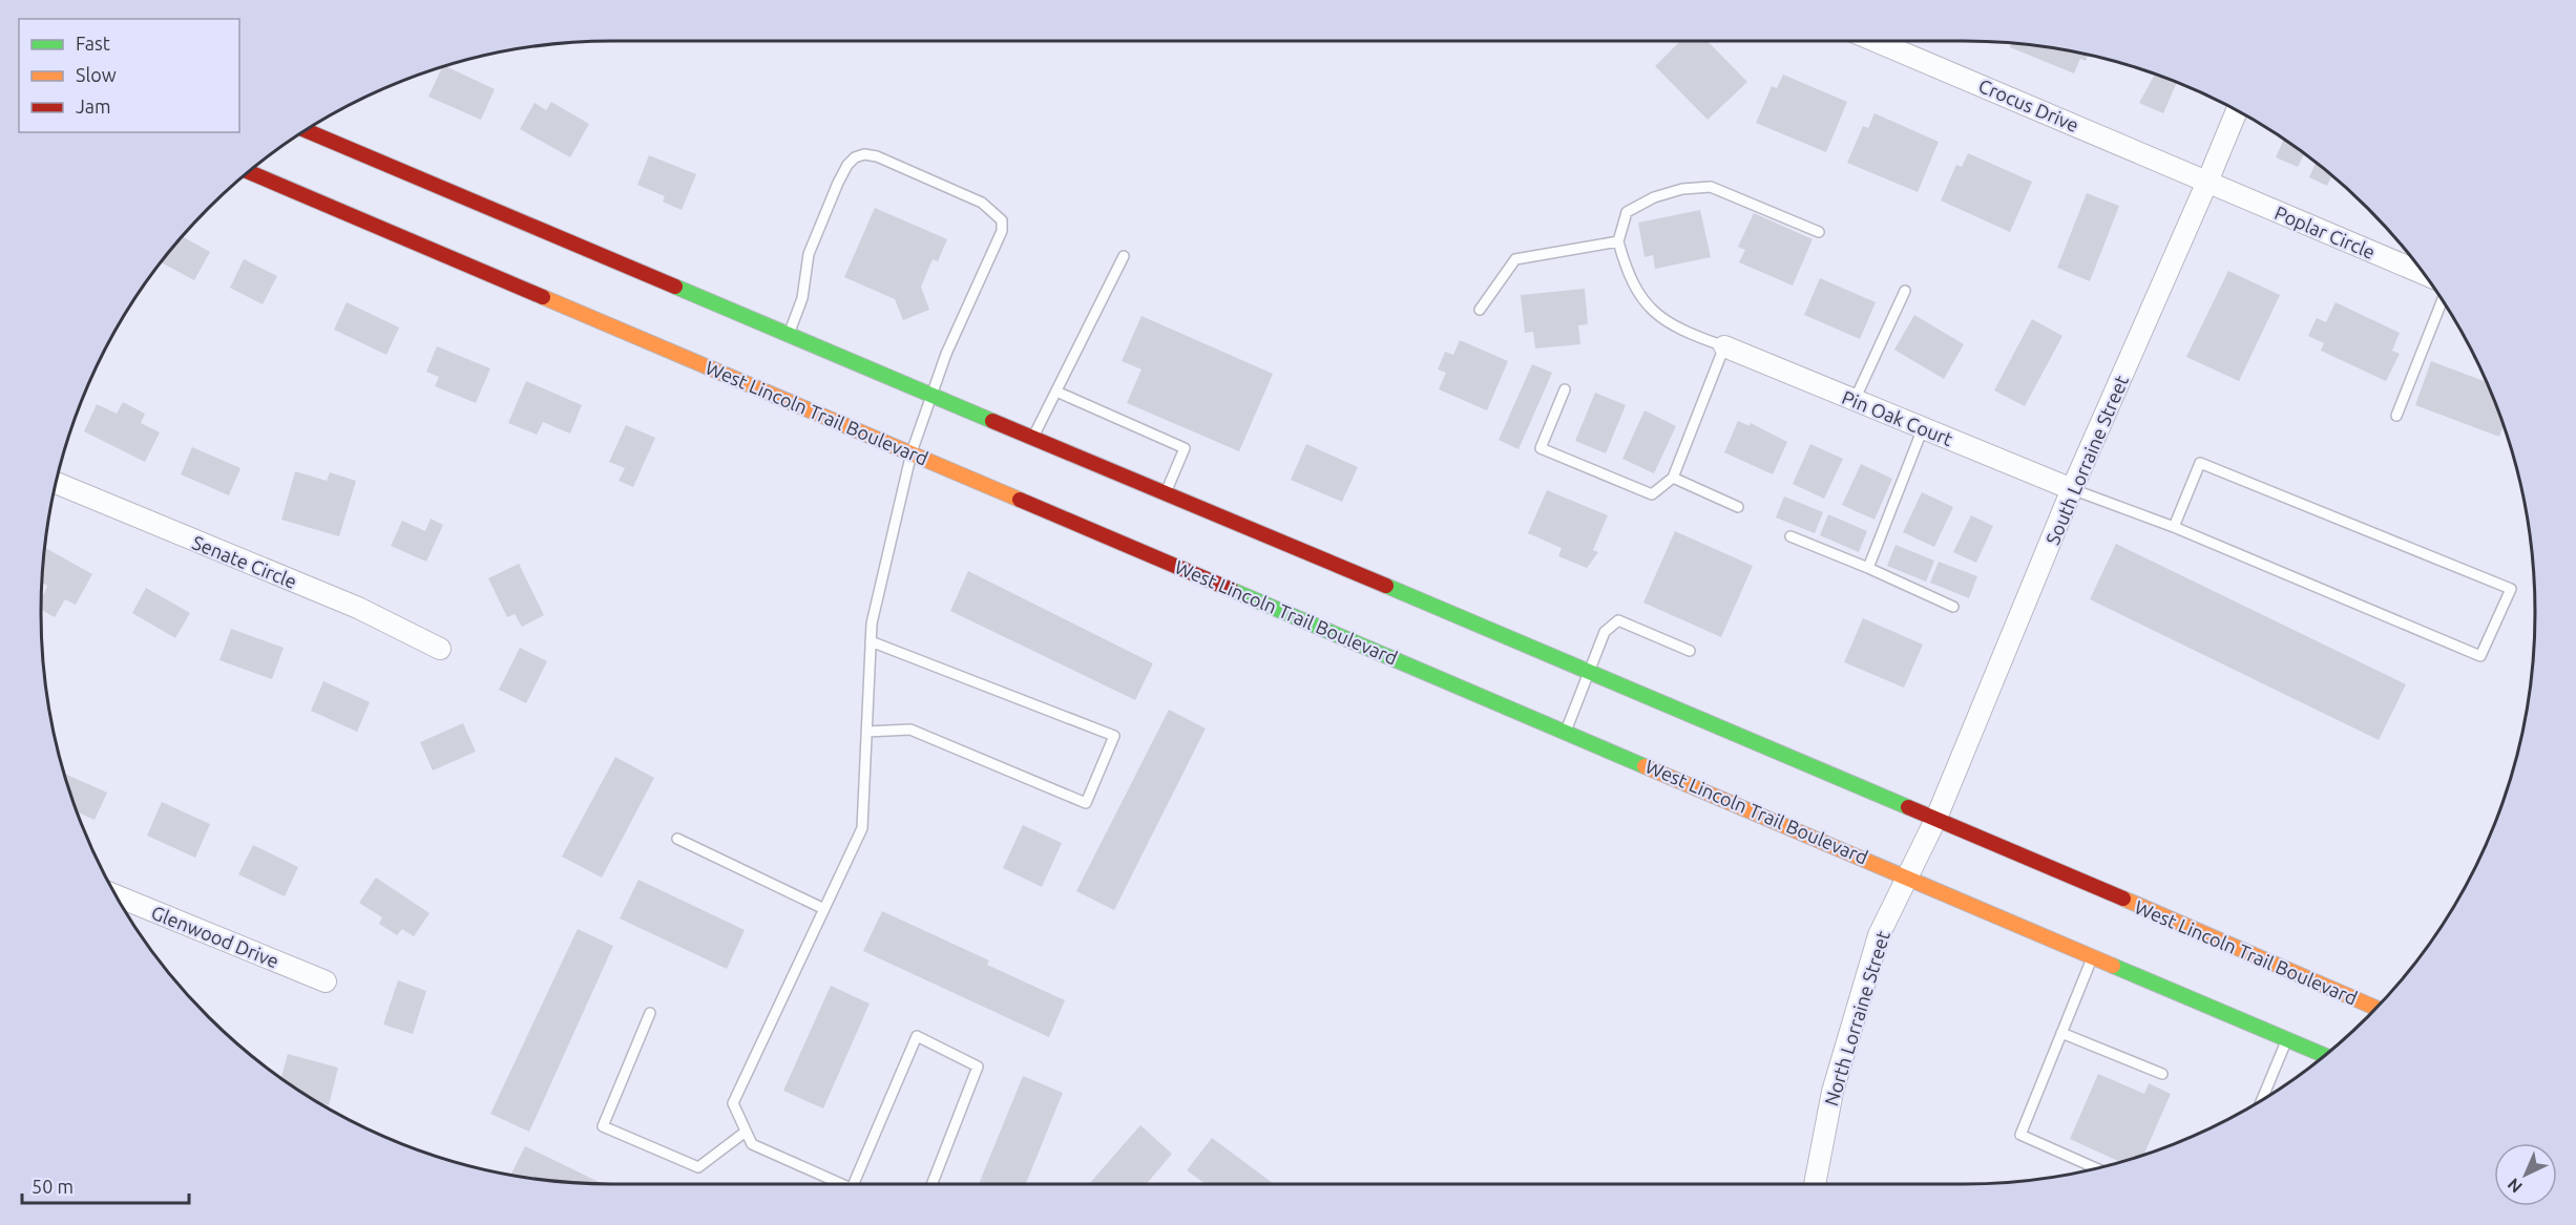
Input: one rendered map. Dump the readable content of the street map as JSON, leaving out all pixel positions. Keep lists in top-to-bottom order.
{
  "streets": {
    "main road": ["West Lincoln Trail Boulevard"],
    "street": [
      "Crocus Drive",
      "Poplar Circle",
      "Pin Oak Court",
      "South Lorraine Street",
      "Senate Circle",
      "Glenwood Drive",
      "North Lorraine Street"
    ]
  },
  "crossings": [
    ["Crocus Drive", "Poplar Circle"],
    ["Crocus Drive", "South Lorraine Street"],
    ["Poplar Circle", "South Lorraine Street"],
    ["West Lincoln Trail Boulevard", "South Lorraine Street"],
    ["West Lincoln Trail Boulevard", "North Lorraine Street"],
    ["Pin Oak Court", "South Lorraine Street"],
    ["South Lorraine Street", "North Lorraine Street"]
  ],
  "legend": ["Fast", "Slow", "Jam"],
  "scale_bar": "50 m",
  "north": "bottom left"
}
